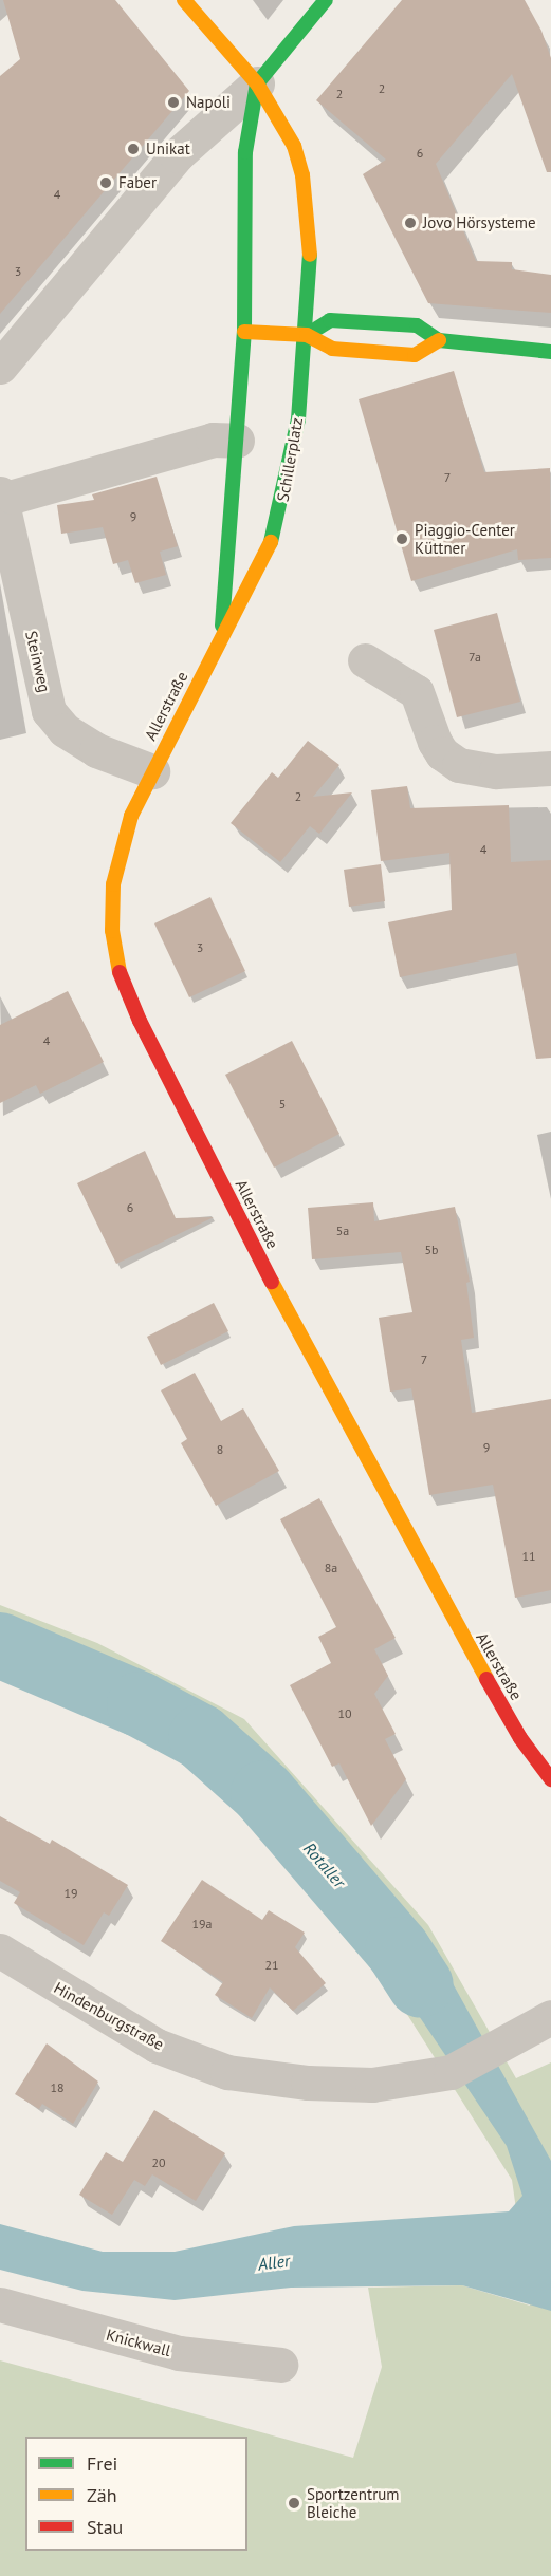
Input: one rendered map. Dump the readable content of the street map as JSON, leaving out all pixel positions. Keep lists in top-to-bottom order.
{
  "streets": {
    "street": [
      "Schillerplatz",
      "Steinweg",
      "Allerstraße",
      "Hindenburgstraße",
      "Knickwall"
    ]
  },
  "crossings": [
    ["Schillerplatz", "Allerstraße"],
    ["Steinweg", "Allerstraße"]
  ],
  "water": ["Rotaller", "Aller"],
  "places": [
    "Napoli",
    "Unikat",
    "Faber",
    "Jovo Hörsysteme",
    "Piaggio-Center Küttner",
    "Sportzentrum Bleiche"
  ],
  "house_numbers": [
    "2",
    "2",
    "6",
    "4",
    "3",
    "7",
    "9",
    "7a",
    "2",
    "4",
    "3",
    "4",
    "5",
    "6",
    "5a",
    "5b",
    "7",
    "9",
    "8",
    "11",
    "8a",
    "10",
    "19",
    "19a",
    "21",
    "18",
    "20"
  ],
  "legend": ["Frei", "Zäh", "Stau"]
}
